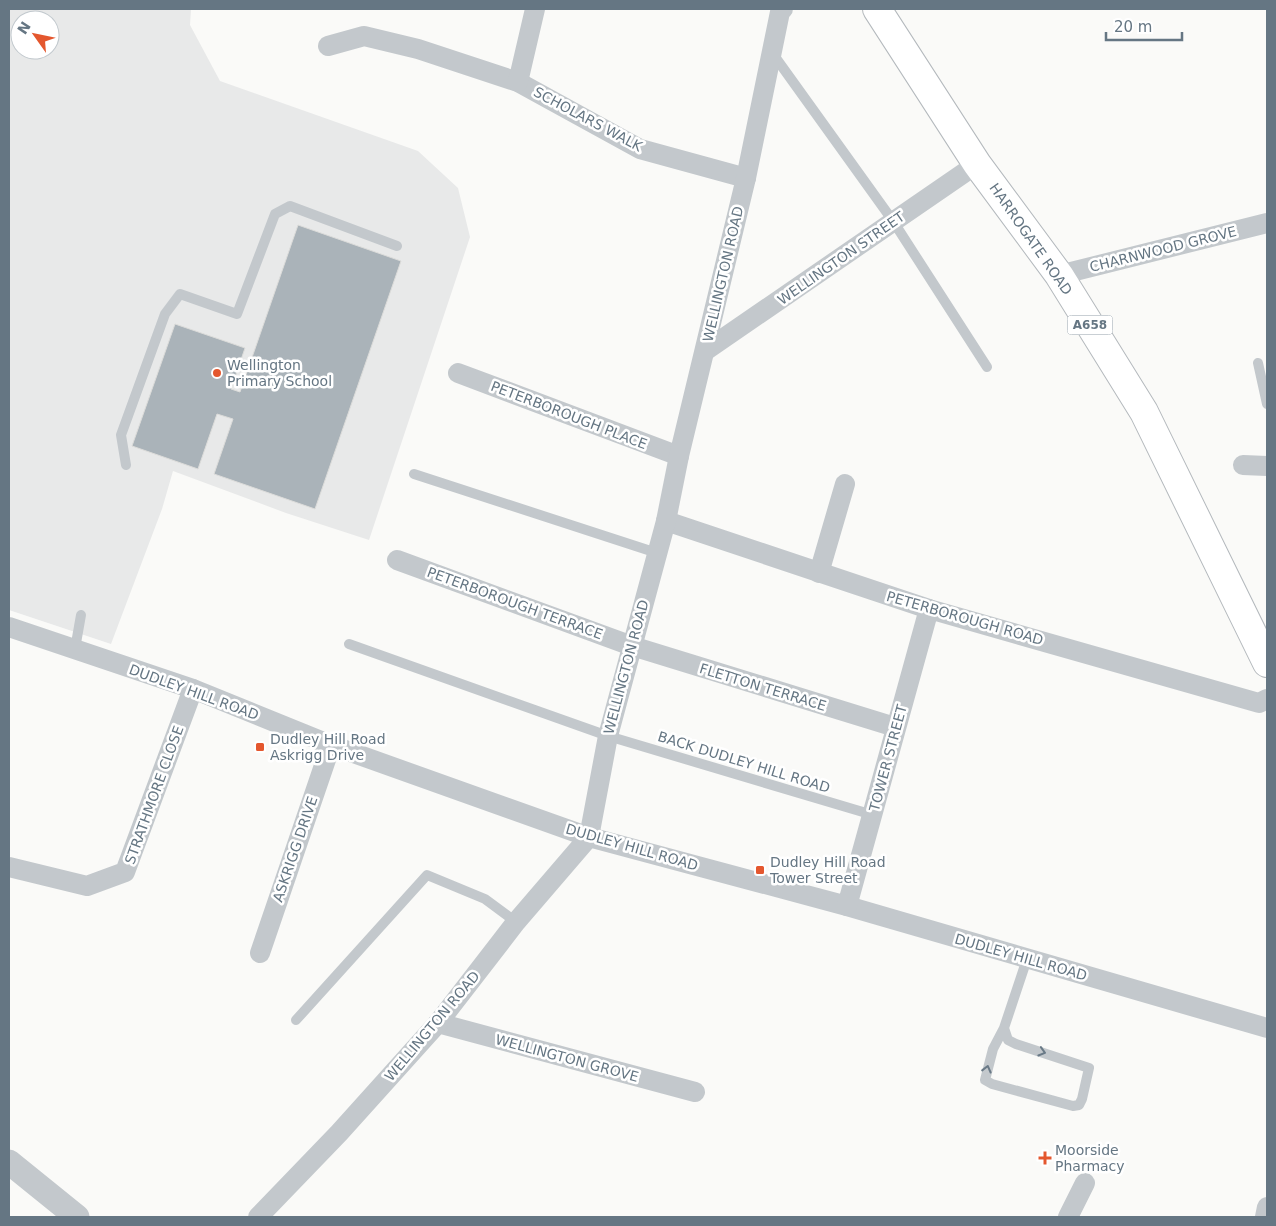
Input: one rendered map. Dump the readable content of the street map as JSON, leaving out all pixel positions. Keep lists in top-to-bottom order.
{
  "streets": {
    "highway": ["HARROGATE ROAD", "A658"],
    "street": [
      "SCHOLARS WALK",
      "CHARNWOOD GROVE",
      "WELLINGTON STREET",
      "WELLINGTON ROAD",
      "PETERBOROUGH PLACE",
      "PETERBOROUGH TERRACE",
      "PETERBOROUGH ROAD",
      "FLETTON TERRACE",
      "DUDLEY HILL ROAD",
      "TOWER STREET",
      "STRATHMORE CLOSE",
      "ASKRIGG DRIVE",
      "WELLINGTON GROVE"
    ],
    "lane": ["BACK DUDLEY HILL ROAD"]
  },
  "crossings": [
    ["SCHOLARS WALK", "WELLINGTON ROAD"],
    ["HARROGATE ROAD", "CHARNWOOD GROVE"],
    ["HARROGATE ROAD", "WELLINGTON STREET"],
    ["WELLINGTON STREET", "WELLINGTON ROAD"],
    ["WELLINGTON ROAD", "PETERBOROUGH PLACE"],
    ["WELLINGTON ROAD", "PETERBOROUGH TERRACE"],
    ["WELLINGTON ROAD", "PETERBOROUGH ROAD"],
    ["WELLINGTON ROAD", "FLETTON TERRACE"],
    ["WELLINGTON ROAD", "DUDLEY HILL ROAD"],
    ["WELLINGTON ROAD", "BACK DUDLEY HILL ROAD"],
    ["WELLINGTON ROAD", "WELLINGTON GROVE"],
    ["PETERBOROUGH TERRACE", "FLETTON TERRACE"],
    ["PETERBOROUGH ROAD", "TOWER STREET"],
    ["FLETTON TERRACE", "TOWER STREET"],
    ["DUDLEY HILL ROAD", "TOWER STREET"],
    ["DUDLEY HILL ROAD", "STRATHMORE CLOSE"],
    ["DUDLEY HILL ROAD", "ASKRIGG DRIVE"],
    ["TOWER STREET", "BACK DUDLEY HILL ROAD"]
  ],
  "places": {
    "other": ["Wellington Primary School"],
    "transit": ["Dudley Hill Road Askrigg Drive", "Dudley Hill Road Tower Street"],
    "health": ["Moorside Pharmacy"]
  },
  "scale_bar": "20 m",
  "north": "top left"
}
